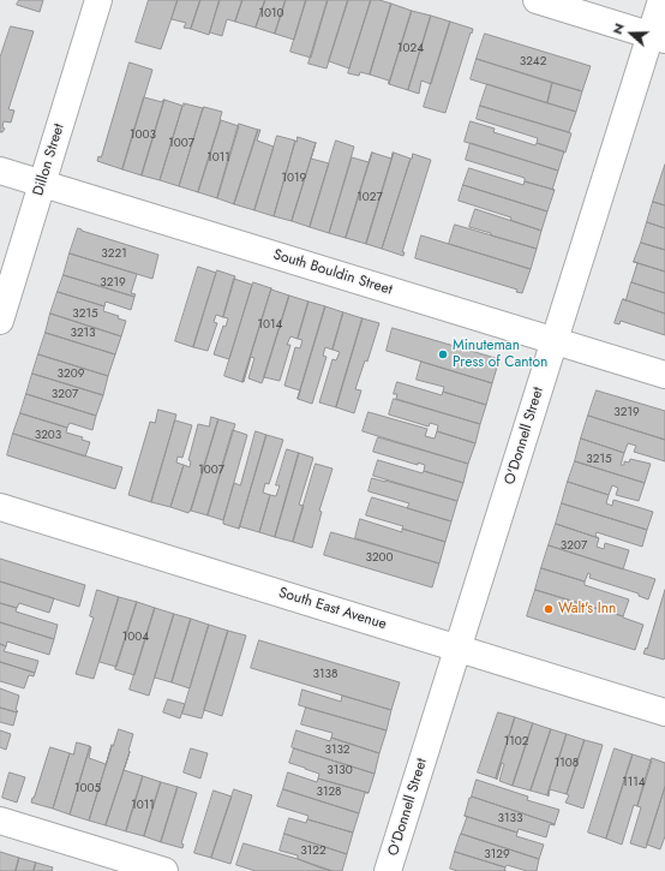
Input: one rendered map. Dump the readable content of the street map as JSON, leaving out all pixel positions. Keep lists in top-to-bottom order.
{
  "streets": {
    "street": [
      "Dillon Street",
      "South Bouldin Street",
      "O'Donnell Street",
      "South East Avenue"
    ]
  },
  "crossings": [
    ["Dillon Street", "South Bouldin Street"],
    ["South Bouldin Street", "O'Donnell Street"],
    ["O'Donnell Street", "South East Avenue"]
  ],
  "places": ["Minuteman Press of Canton", "Walt's Inn"],
  "house_numbers": [
    "1010",
    "1024",
    "3242",
    "1003",
    "1007",
    "1011",
    "1019",
    "1027",
    "3221",
    "3219",
    "3215",
    "1014",
    "3213",
    "3209",
    "3207",
    "3219",
    "3203",
    "3215",
    "1007",
    "3207",
    "3200",
    "1004",
    "3138",
    "1102",
    "3132",
    "1108",
    "3130",
    "1114",
    "1005",
    "3128",
    "1011",
    "3133",
    "3122",
    "3129"
  ],
  "north": "left"
}
